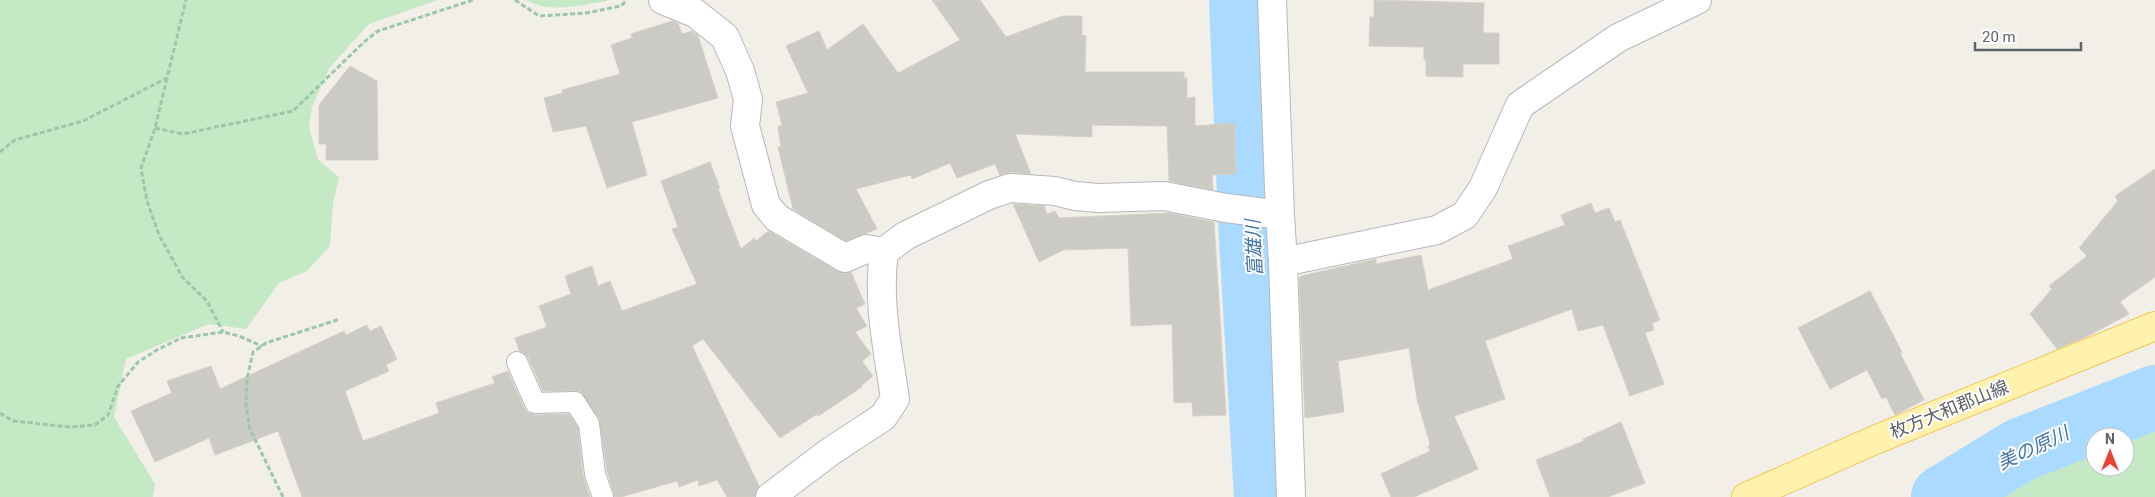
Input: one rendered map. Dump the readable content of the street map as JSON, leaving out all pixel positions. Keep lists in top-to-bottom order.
{
  "streets": {
    "main road": ["枚方大和郡山線"]
  },
  "water": ["富雄川", "美の原川"],
  "scale_bar": "20 m",
  "north": "top"
}
